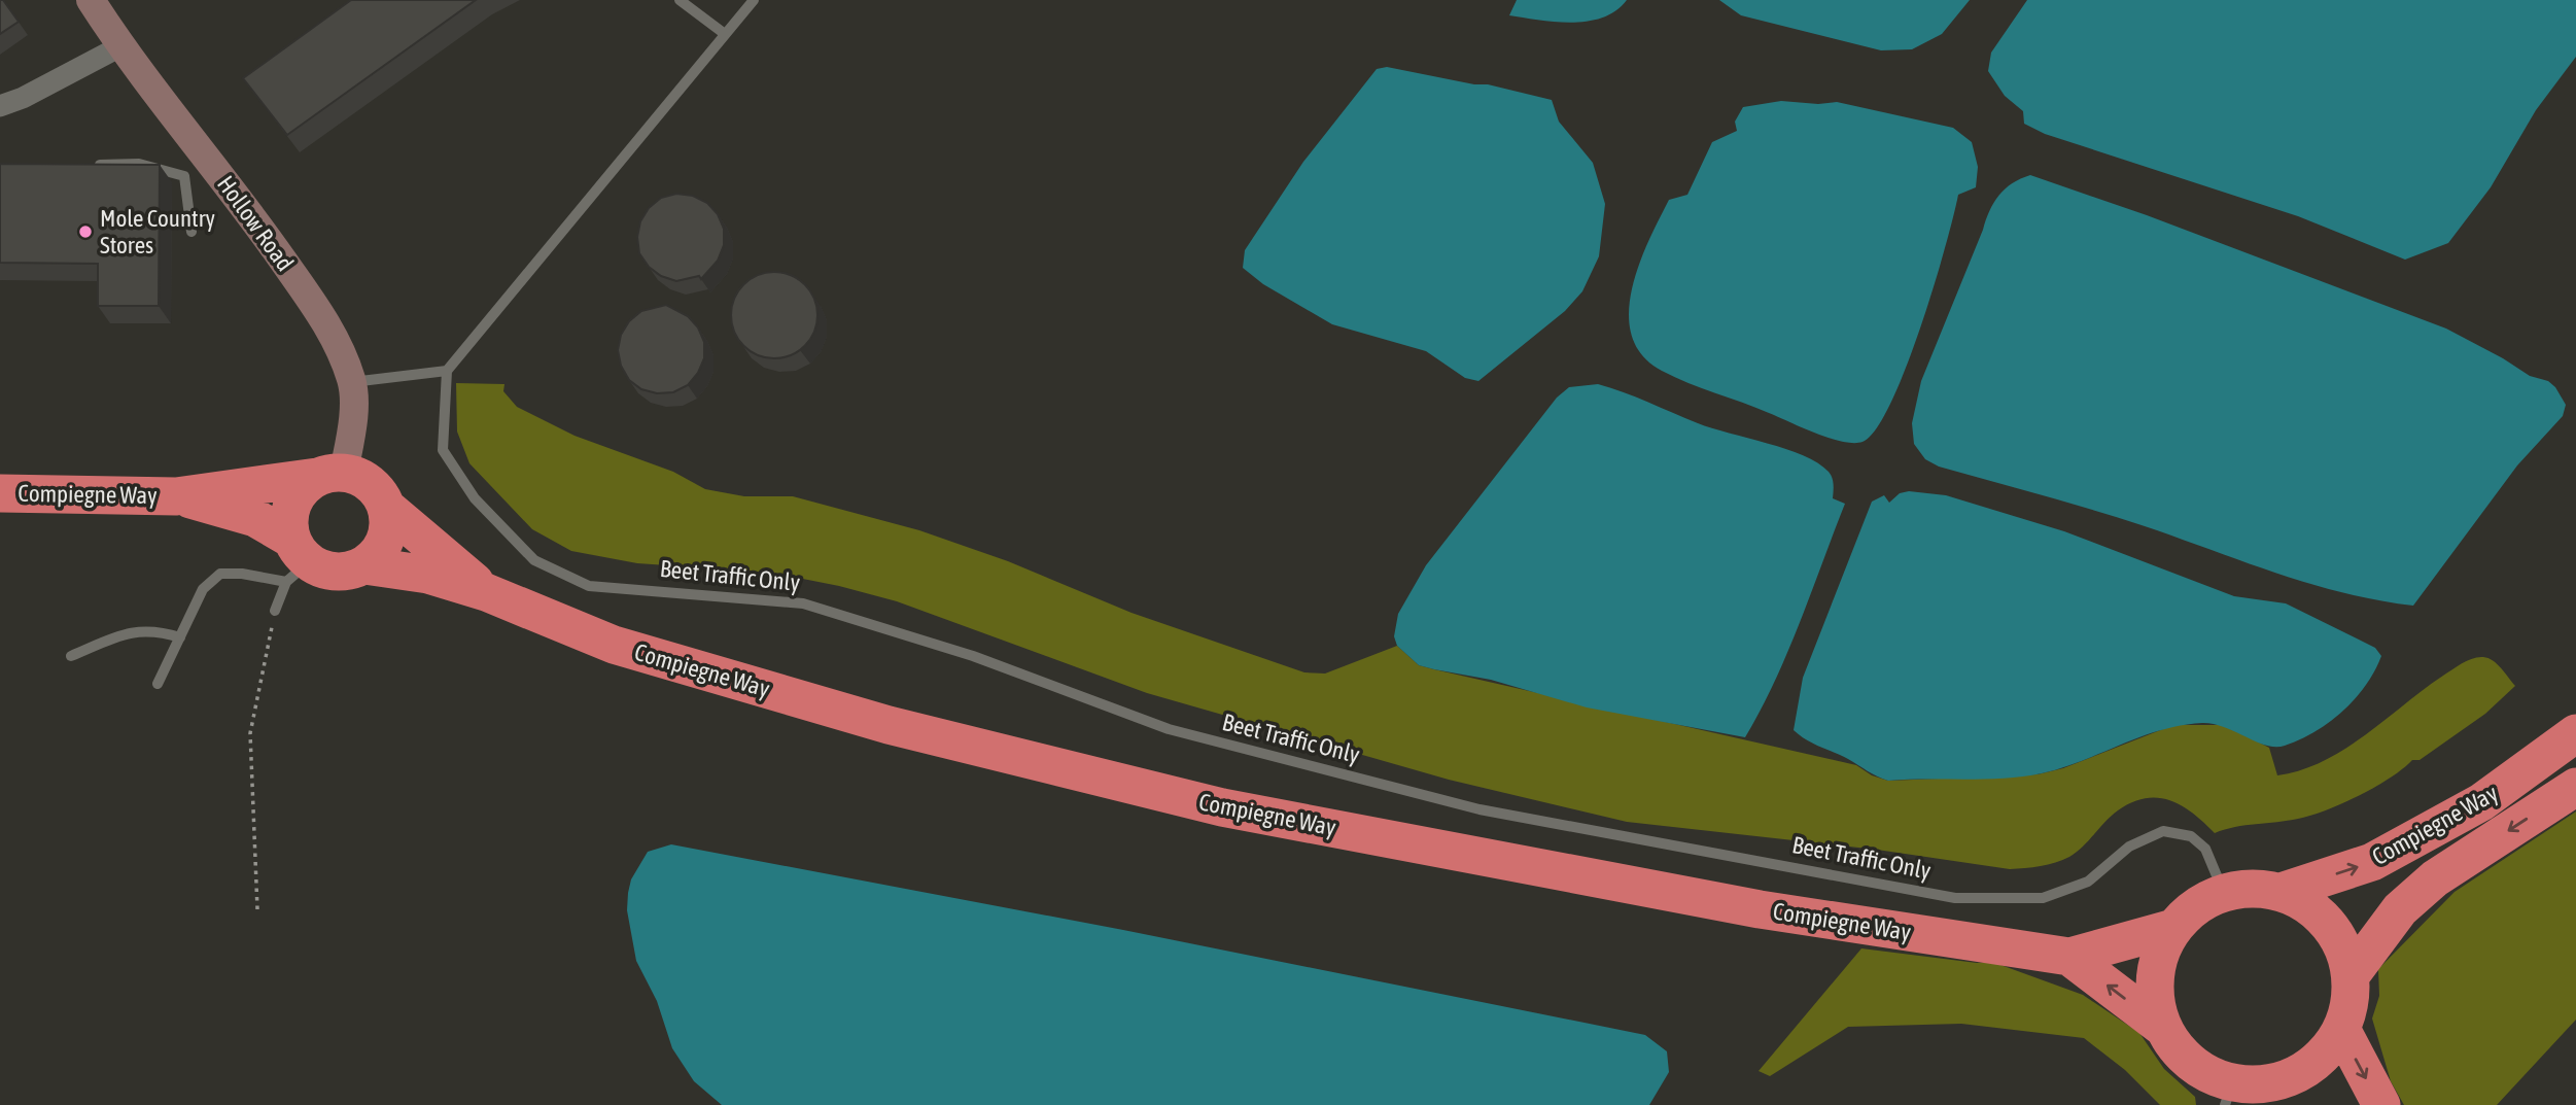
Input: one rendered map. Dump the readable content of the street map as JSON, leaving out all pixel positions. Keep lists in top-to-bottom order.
{
  "streets": {
    "highway": ["Compiegne Way"],
    "street": ["Hollow Road"],
    "lane": ["Beet Traffic Only"]
  },
  "crossings": [
    ["Hollow Road", "Compiegne Way"],
    ["Compiegne Way", "Beet Traffic Only"]
  ],
  "places": ["Mole Country Stores"]
}
